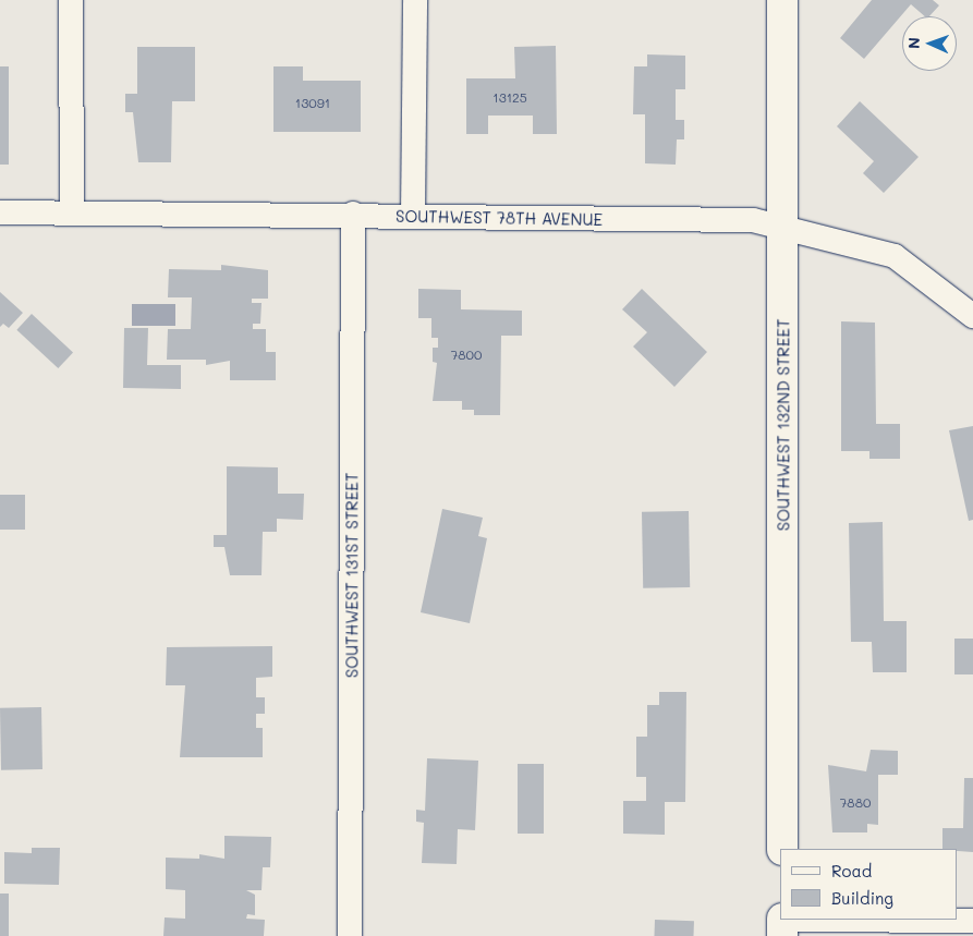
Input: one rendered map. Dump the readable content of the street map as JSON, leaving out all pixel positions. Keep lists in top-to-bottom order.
{
  "streets": {
    "street": ["SOUTHWEST 78TH AVENUE", "SOUTHWEST 132ND STREET", "SOUTHWEST 131ST STREET"]
  },
  "crossings": [
    ["SOUTHWEST 78TH AVENUE", "SOUTHWEST 132ND STREET"],
    ["SOUTHWEST 78TH AVENUE", "SOUTHWEST 131ST STREET"]
  ],
  "house_numbers": [
    "13125",
    "13091",
    "7800",
    "7880"
  ],
  "legend": ["Road", "Building"],
  "north": "left"
}
